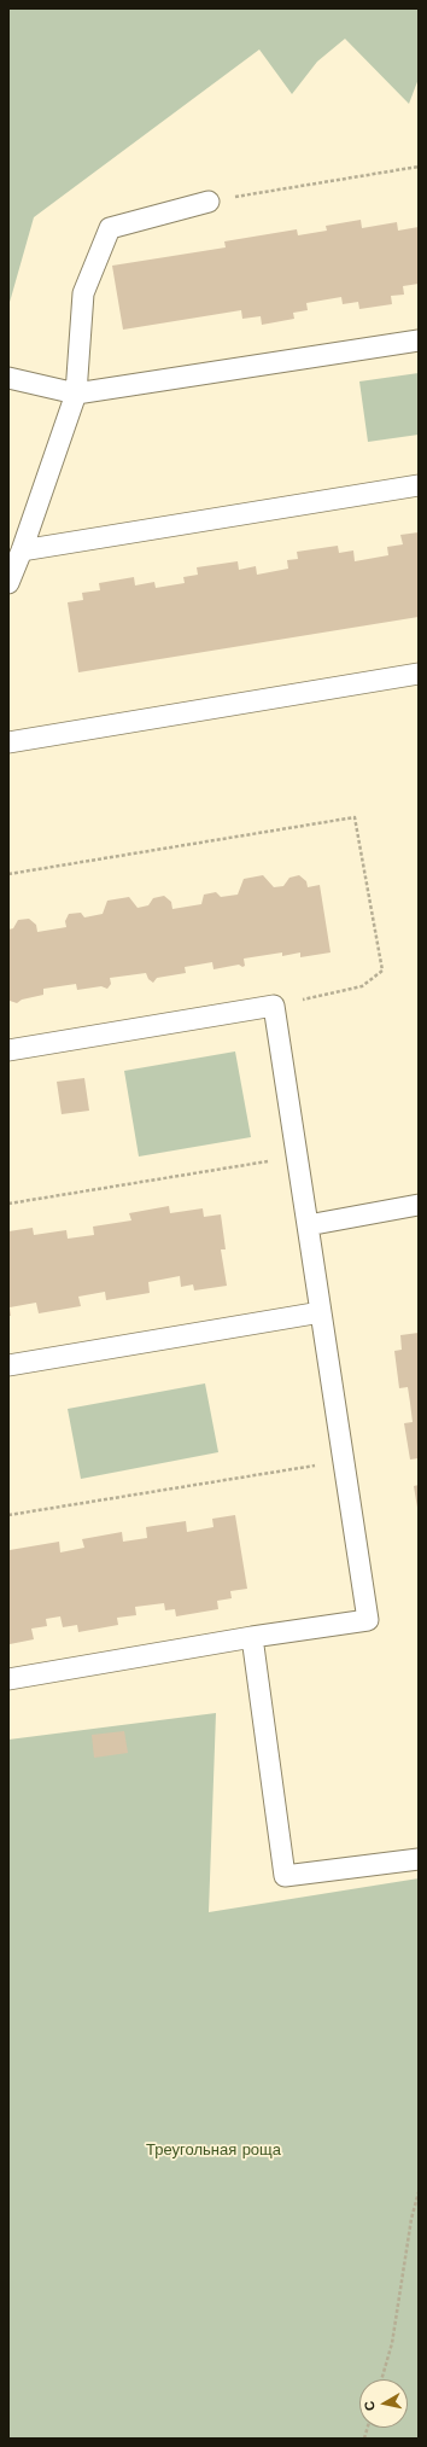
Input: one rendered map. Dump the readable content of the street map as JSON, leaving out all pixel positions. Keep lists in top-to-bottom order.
{
  "parks": ["Треугольная роща"],
  "north": "left"
}
